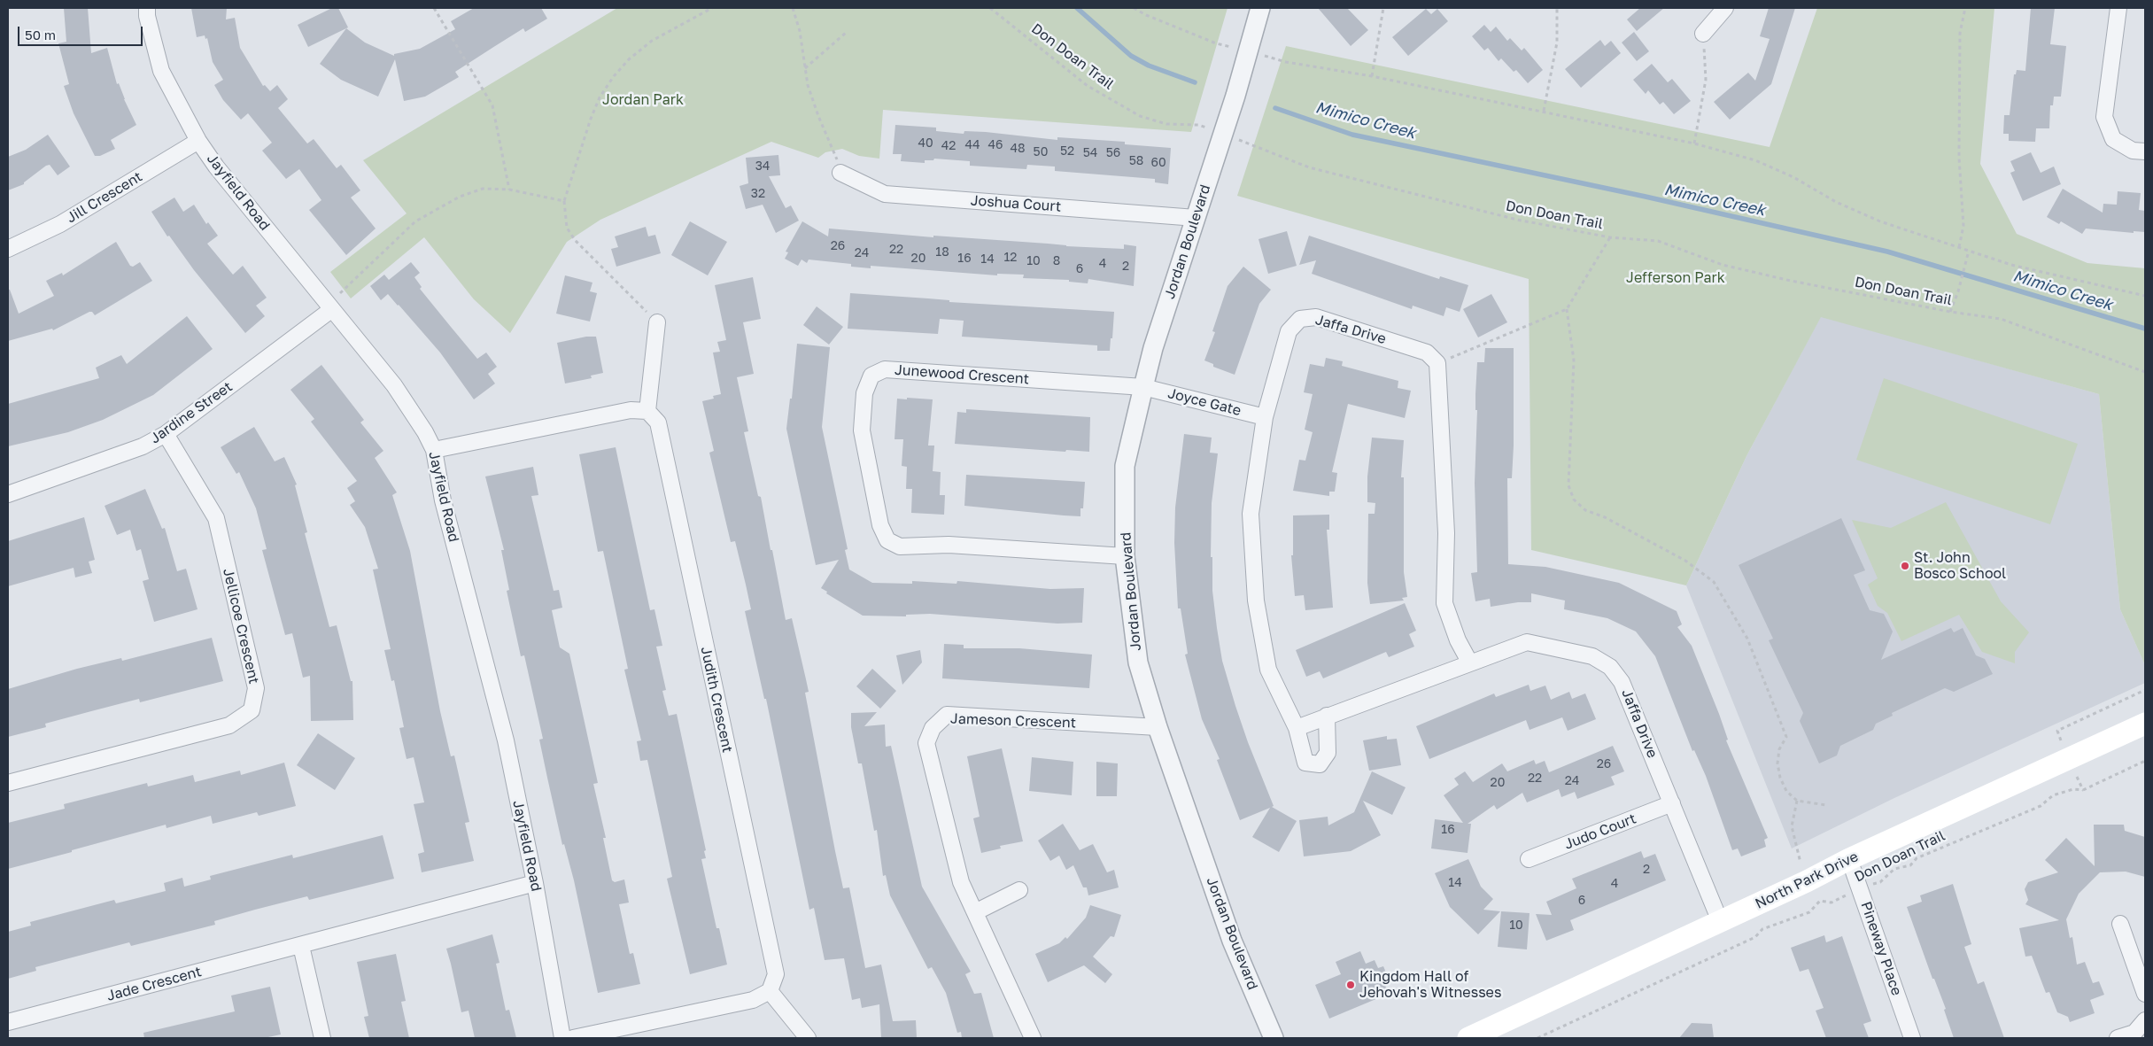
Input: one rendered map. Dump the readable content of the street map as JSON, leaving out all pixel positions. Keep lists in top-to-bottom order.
{
  "streets": {
    "main road": ["North Park Drive"],
    "street": [
      "Jayfield Road",
      "Jill Crescent",
      "Joshua Court",
      "Jordan Boulevard",
      "Jaffa Drive",
      "Junewood Crescent",
      "Joyce Gate",
      "Jardine Street",
      "Jellicoe Crescent",
      "Judith Crescent",
      "Jameson Crescent",
      "Judo Court",
      "Pineway Place",
      "Jade Crescent"
    ],
    "path": ["Don Doan Trail"]
  },
  "crossings": [
    ["Don Doan Trail", "Jordan Boulevard"],
    ["Don Doan Trail", "Pineway Place"],
    ["Jayfield Road", "Jill Crescent"],
    ["Jayfield Road", "Jardine Street"],
    ["Jayfield Road", "Jade Crescent"],
    ["Joshua Court", "Jordan Boulevard"],
    ["Jordan Boulevard", "Junewood Crescent"],
    ["Jordan Boulevard", "Joyce Gate"],
    ["Jordan Boulevard", "Jameson Crescent"],
    ["Jaffa Drive", "Joyce Gate"],
    ["Jaffa Drive", "Judo Court"],
    ["Jaffa Drive", "North Park Drive"],
    ["Junewood Crescent", "Joyce Gate"],
    ["Jardine Street", "Jellicoe Crescent"],
    ["North Park Drive", "Pineway Place"]
  ],
  "water": ["Mimico Creek"],
  "parks": ["Jordan Park", "Jefferson Park"],
  "places": ["St. John Bosco School", "Kingdom Hall of Jehovah's Witnesses"],
  "house_numbers": [
    "40",
    "44",
    "46",
    "42",
    "48",
    "52",
    "50",
    "54",
    "56",
    "58",
    "60",
    "34",
    "32",
    "26",
    "22",
    "18",
    "24",
    "12",
    "20",
    "16",
    "14",
    "10",
    "8",
    "4",
    "2",
    "6",
    "26",
    "22",
    "24",
    "20",
    "16",
    "2",
    "14",
    "4",
    "6",
    "10"
  ],
  "scale_bar": "50 m"
}
